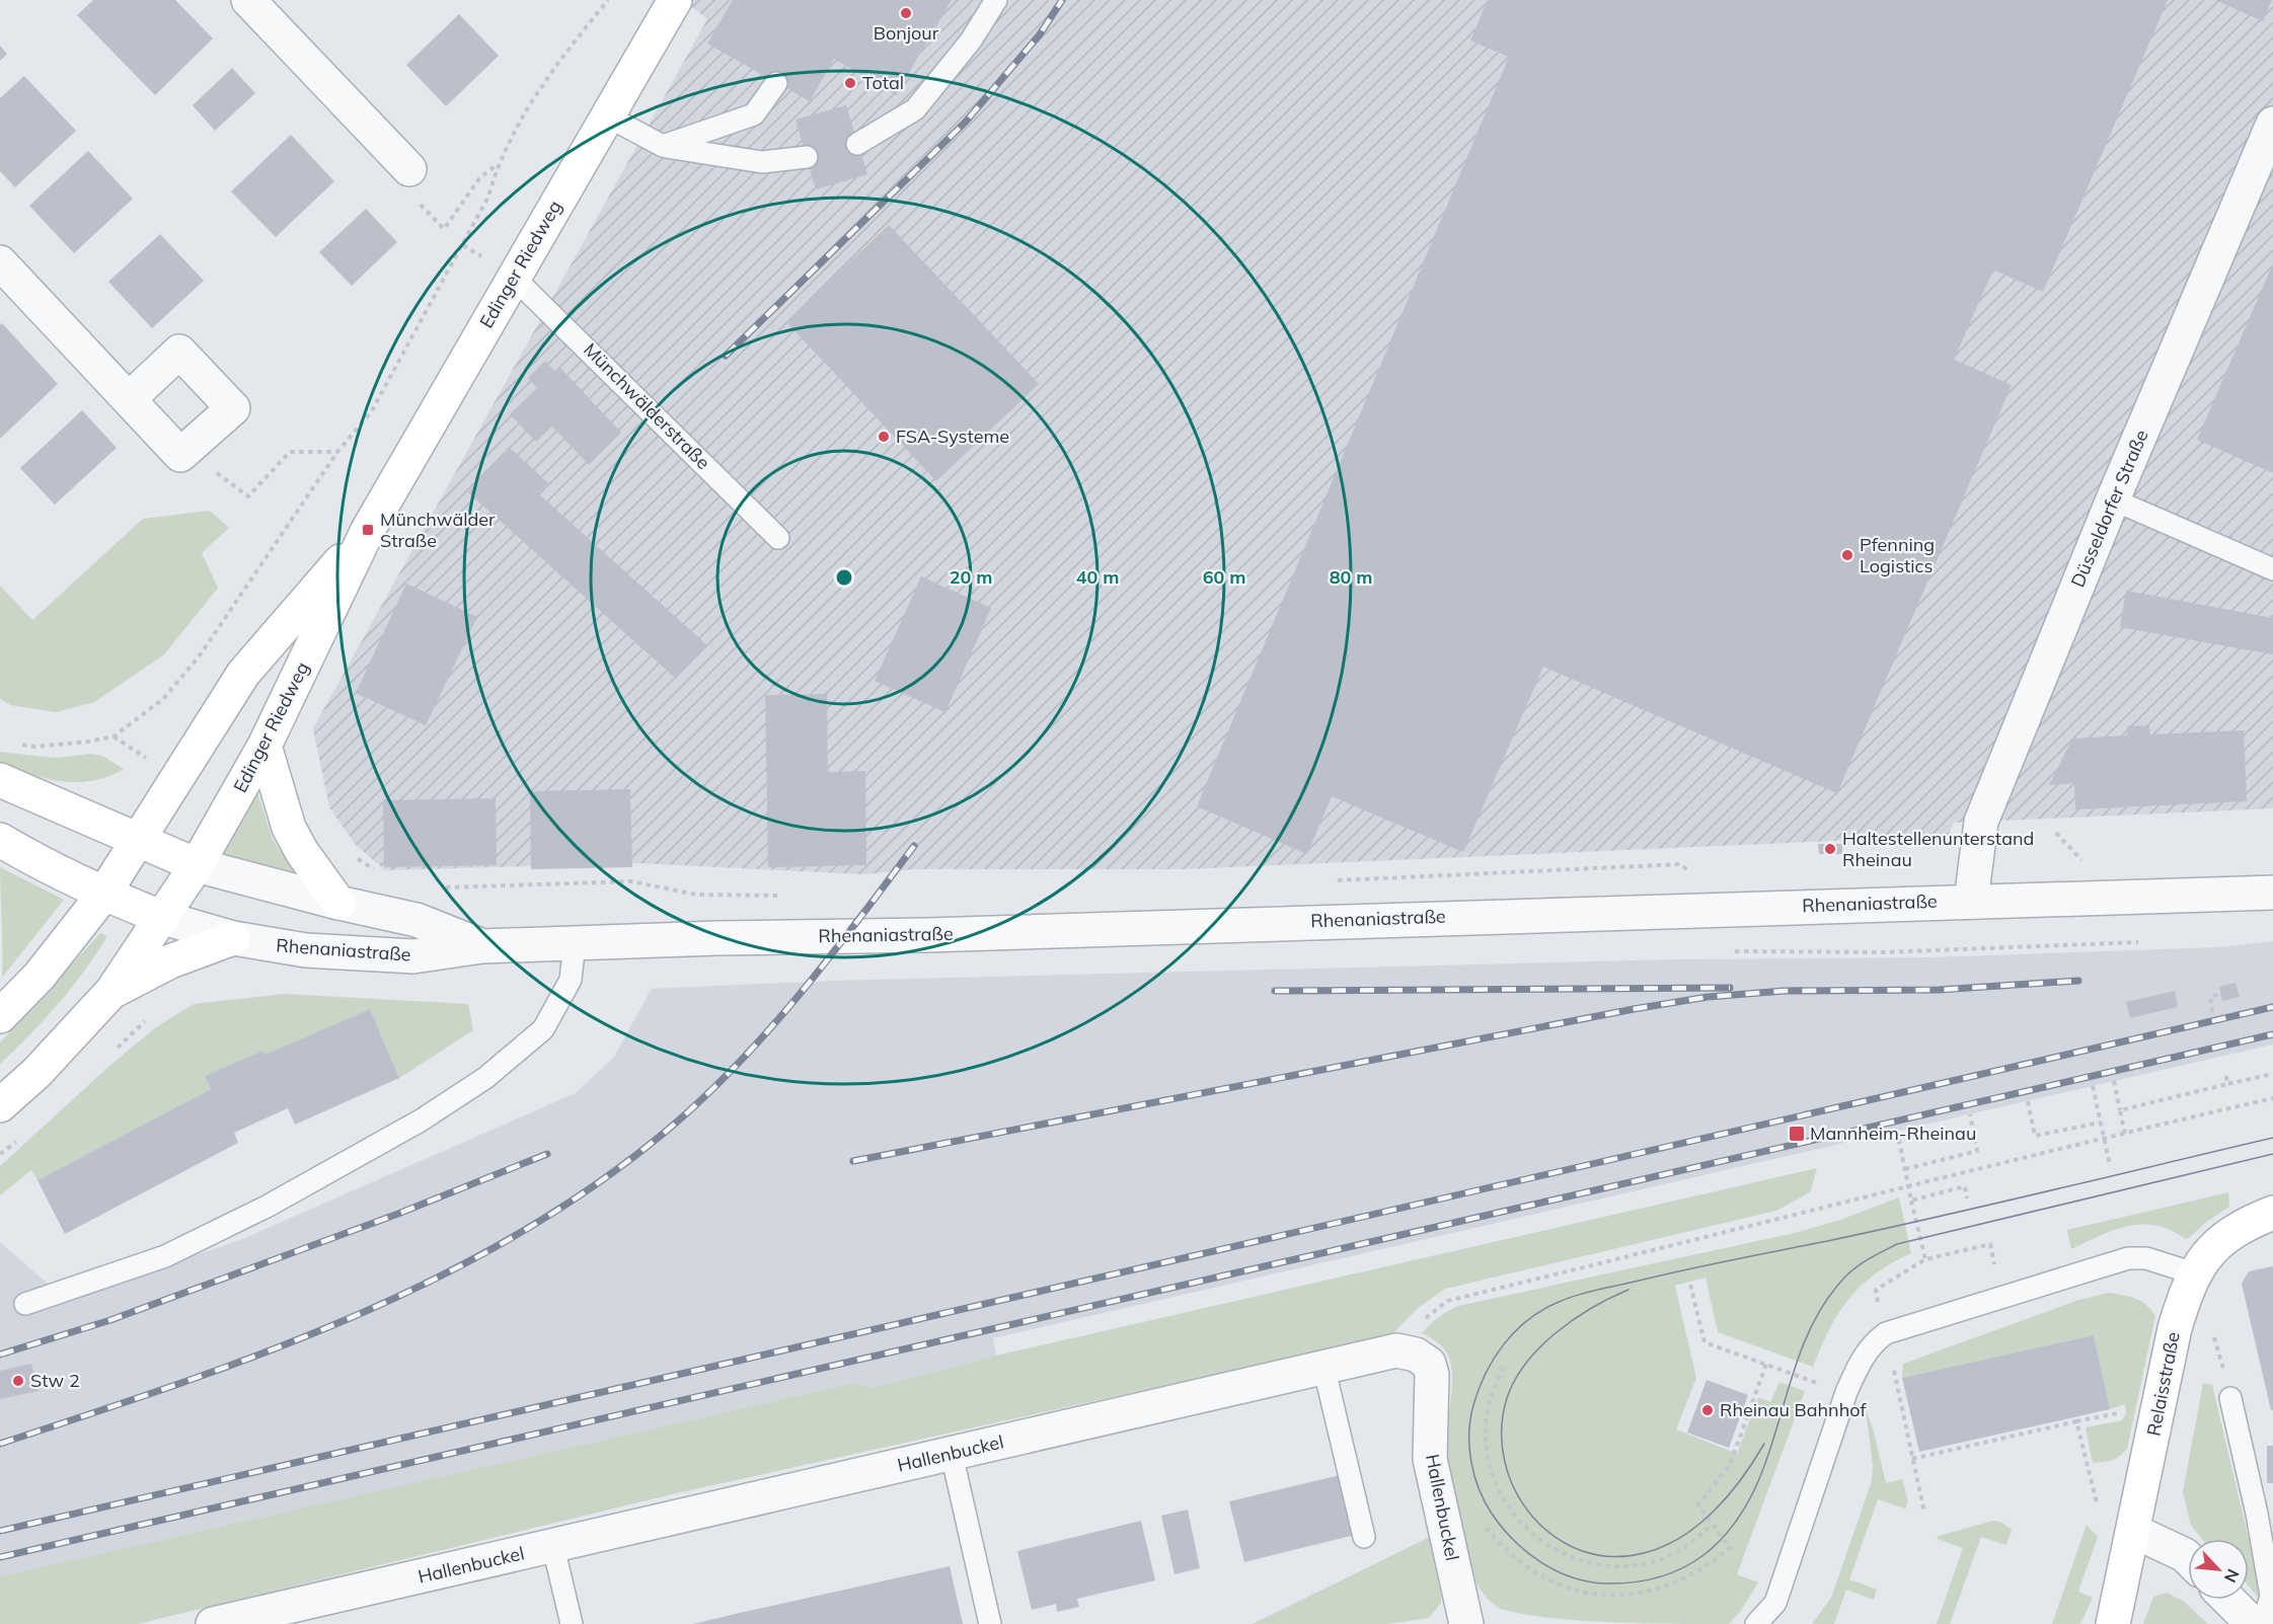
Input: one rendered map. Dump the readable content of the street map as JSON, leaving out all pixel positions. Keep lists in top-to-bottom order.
{
  "streets": {
    "main road": ["Edinger Riedweg", "Rhenaniastraße", "Relaisstraße"],
    "street": ["Düsseldorfer Straße", "Hallenbuckel"],
    "lane": ["Münchwälderstraße"]
  },
  "crossings": [
    ["Edinger Riedweg", "Münchwälderstraße"],
    ["Edinger Riedweg", "Rhenaniastraße"],
    ["Düsseldorfer Straße", "Rhenaniastraße"]
  ],
  "places": {
    "other": [
      "Bonjour",
      "Total",
      "FSA-Systeme",
      "Pfenning Logistics",
      "Haltestellenunterstand Rheinau",
      "Stw 2",
      "Rheinau Bahnhof"
    ],
    "transit": ["Münchwälder Straße", "Mannheim-Rheinau"]
  },
  "north": "bottom right",
  "rings": [
    "20 m",
    "40 m",
    "60 m",
    "80 m"
  ]
}
